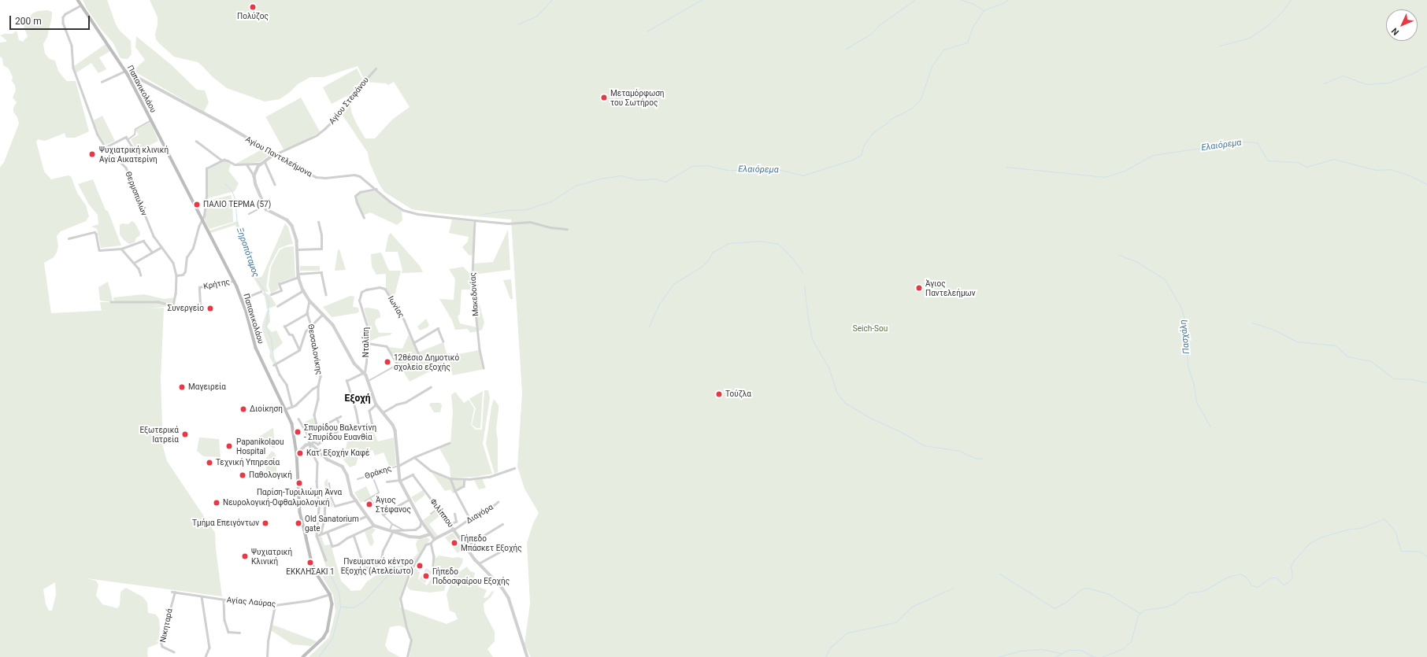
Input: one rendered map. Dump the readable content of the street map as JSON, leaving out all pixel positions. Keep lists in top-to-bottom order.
{
  "streets": {
    "main road": ["Παπανικολάου"],
    "street": [
      "Αγίου Στεφάνου",
      "Αγίου Παντελεήμονα",
      "Θερμοπυλών",
      "Κρήτης",
      "Μακεδονίας",
      "Ιωνίας",
      "Νταλίπη",
      "Θεσσαλονίκης",
      "Θράκης",
      "Φιλίππου",
      "Διαγόρα",
      "Αγίας Λαύρας",
      "Νικηταρά"
    ]
  },
  "crossings": [
    ["Παπανικολάου", "Αγίου Παντελεήμονα"],
    ["Παπανικολάου", "Θερμοπυλών"],
    ["Παπανικολάου", "Κρήτης"],
    ["Παπανικολάου", "Αγίας Λαύρας"],
    ["Αγίου Στεφάνου", "Αγίου Παντελεήμονα"],
    ["Αγίου Παντελεήμονα", "Μακεδονίας"],
    ["Ιωνίας", "Νταλίπη"],
    ["Φιλίππου", "Διαγόρα"],
    ["Αγίας Λαύρας", "Νικηταρά"]
  ],
  "districts": ["Εξοχή"],
  "water": ["Ελαιόρεμα", "Ξηροπόταμος", "Πασχάλη"],
  "parks": ["Seich-Sou"],
  "places": [
    "Πολύζος",
    "Μεταμόρφωση του Σωτήρος",
    "Ψυχιατρική κλινική Αγία Αικατερίνη",
    "ΠΑΛΙΟ ΤΕΡΜΑ (57)",
    "Άγιος Παντελεήμων",
    "Συνεργείο",
    "12θέσιο Δημοτικό σχολείο εξοχής",
    "Μαγειρεία",
    "Τούζλα",
    "Διοίκηση",
    "Σπυρίδου Βαλεντίνη - Σπυρίδου Ευανθία",
    "Εξωτερικά Ιατρεία",
    "Papanikolaou Hospital",
    "Κατ' Εξοχήν Καφέ",
    "Τεχνική Υπηρεσία",
    "Παθολογική",
    "Παρίση-Τυριλιώμη Άννα",
    "Νευρολογική-Οφθαλμολογική",
    "Άγιος Στέφανος",
    "Τμήμα Επειγόντων",
    "Old Sanatorium gate",
    "Γήπεδο Μπάσκετ Εξοχής",
    "Ψυχιατρική Κλινική",
    "ΕΚΚΛΗΣΑΚΙ 1",
    "Πνευματικό κέντρο Εξοχής (Ατελείωτο)",
    "Γήπεδο Ποδοσφαίρου Εξοχής"
  ],
  "scale_bar": "200 m",
  "north": "bottom left"
}
